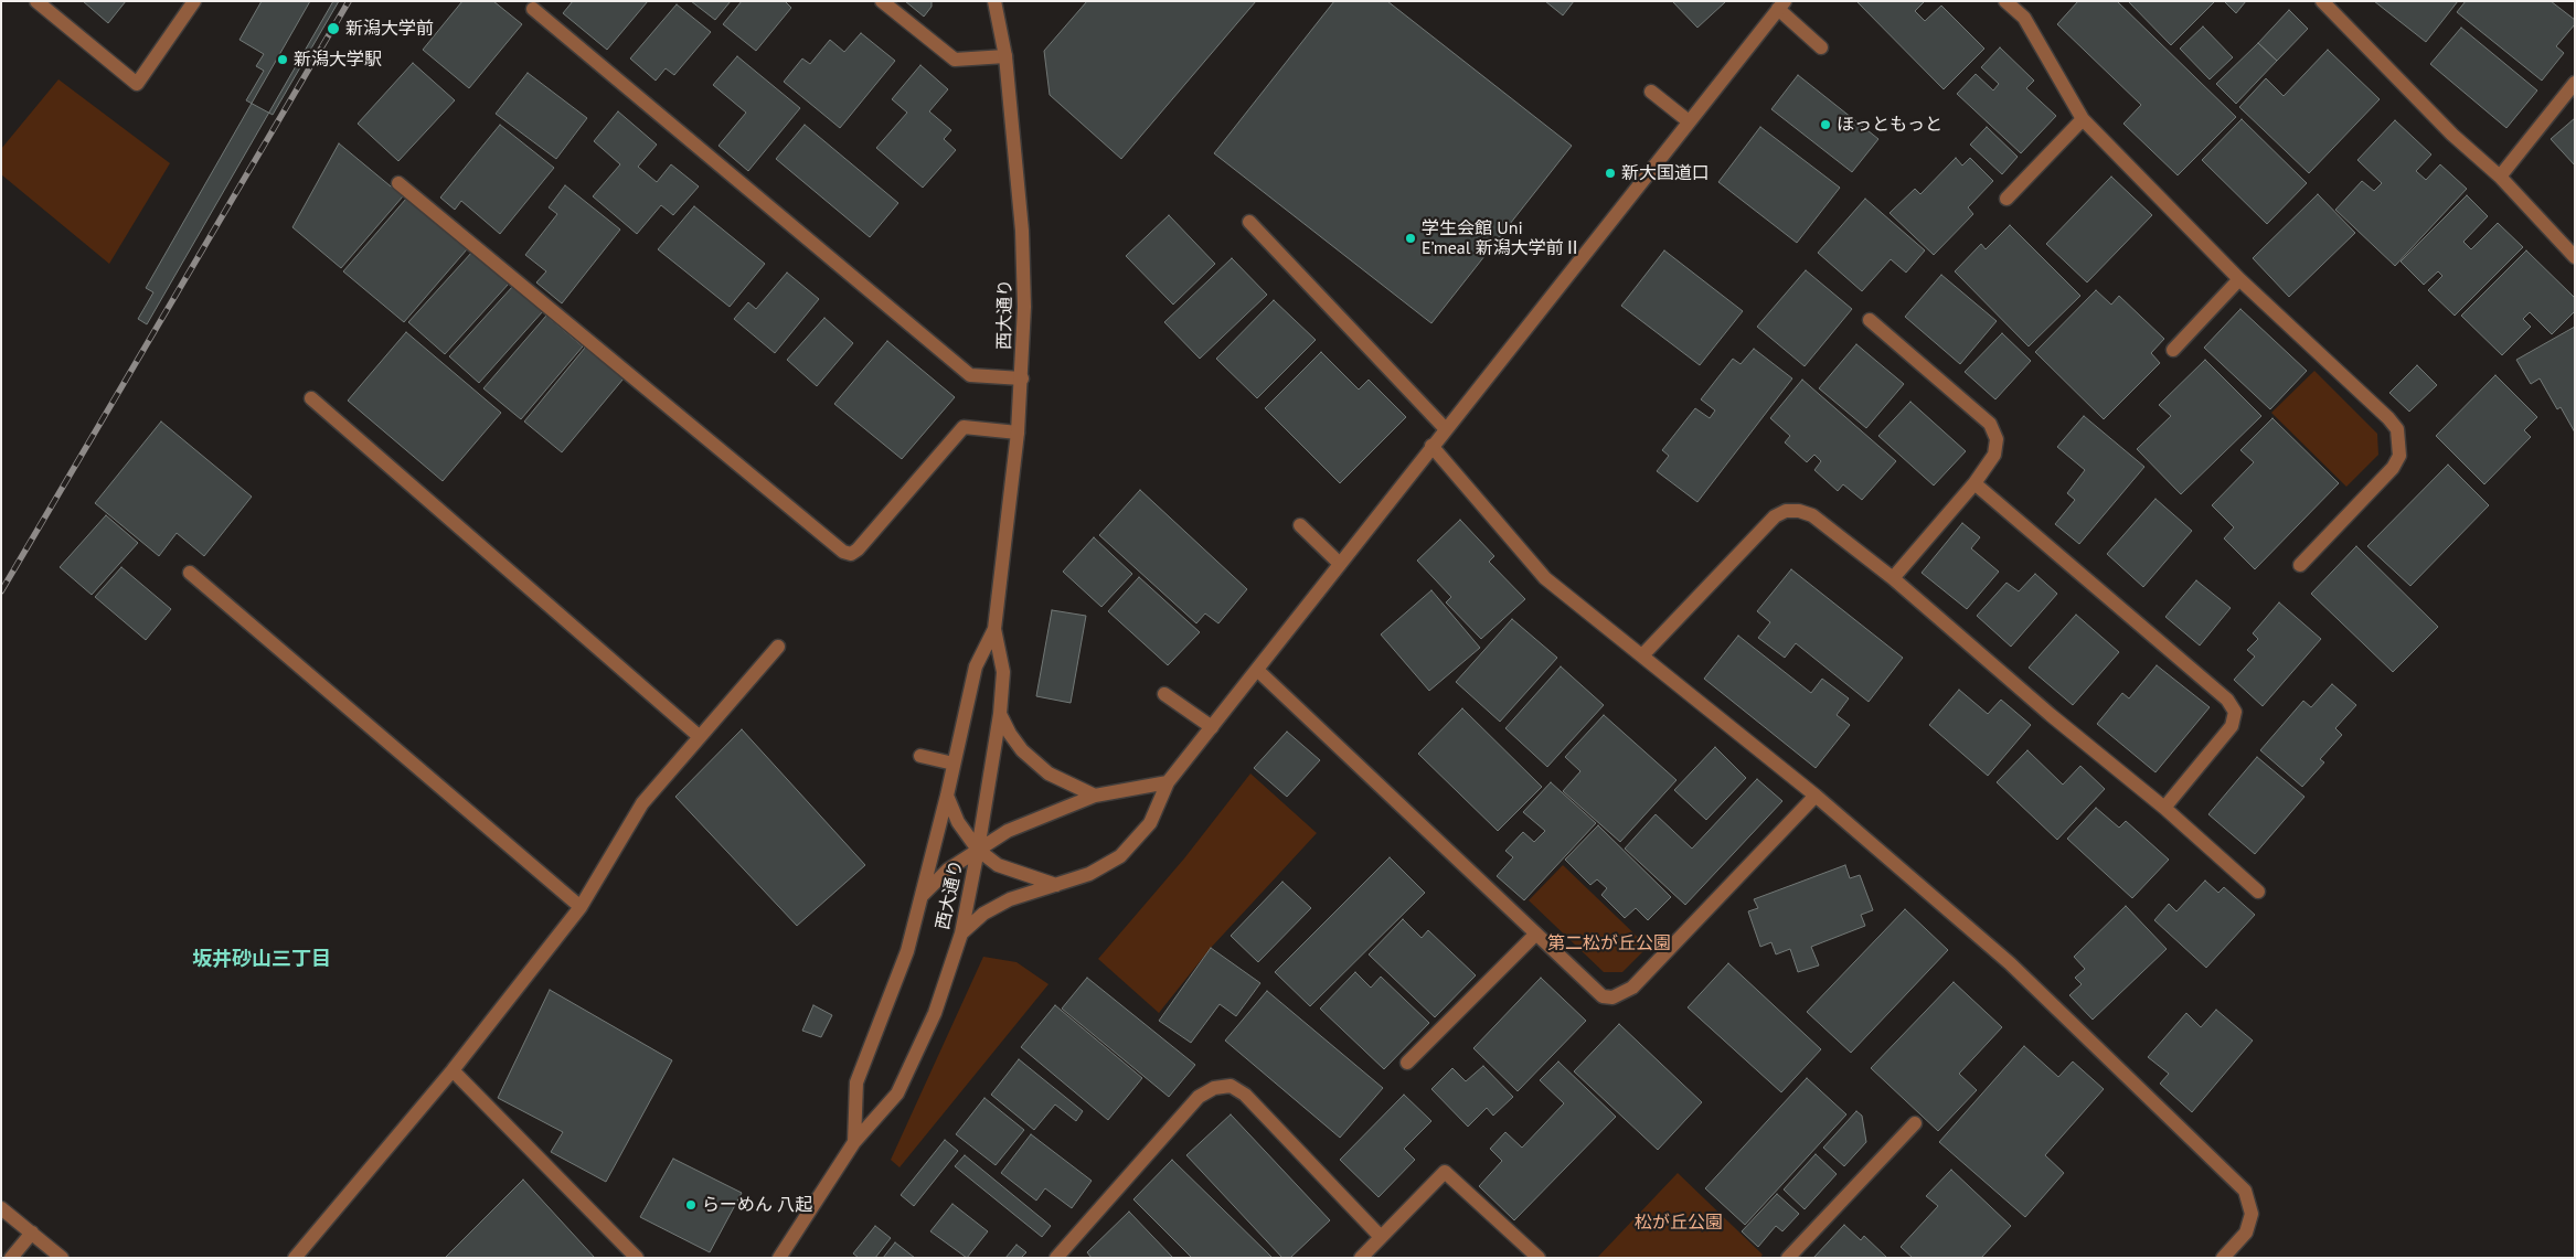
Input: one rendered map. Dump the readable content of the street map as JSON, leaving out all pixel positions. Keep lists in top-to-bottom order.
{
  "streets": {
    "street": ["西大通り"]
  },
  "districts": ["坂井砂山三丁目"],
  "parks": ["第二松が丘公園", "松が丘公園"],
  "places": [
    "新潟大学前",
    "新潟大学駅",
    "ほっともっと",
    "新大国道口",
    "学生会館 Uni E’meal 新潟大学前Ⅱ",
    "らーめん 八起"
  ]
}
